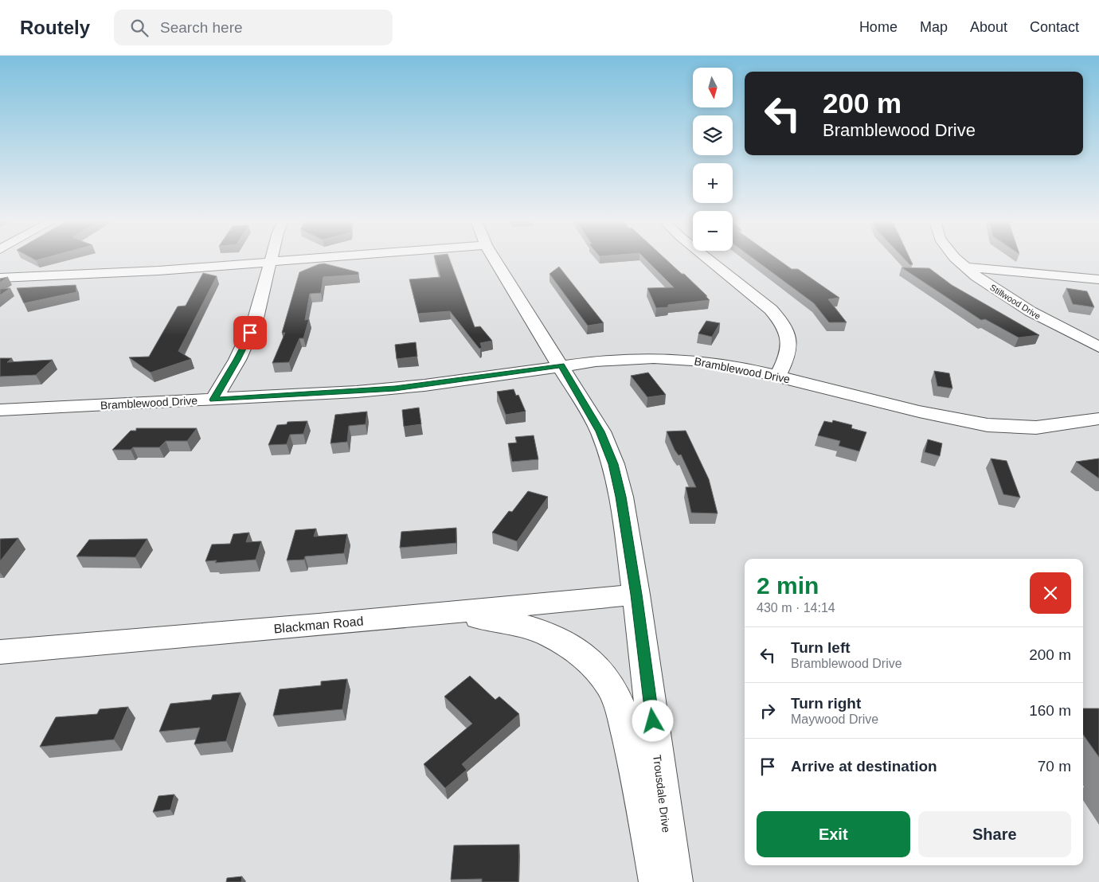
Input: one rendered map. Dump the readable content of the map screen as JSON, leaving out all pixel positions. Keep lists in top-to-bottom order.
{
  "streets": {
    "street": [
      "Stillwood Drive",
      "Bramblewood Drive",
      "Blackman Road",
      "Trousdale Drive"
    ]
  },
  "crossings": [
    ["Bramblewood Drive", "Trousdale Drive"],
    ["Blackman Road", "Trousdale Drive"]
  ],
  "north": "bottom",
  "page": {
    "header": "Routely",
    "search": "Search here",
    "nav": [
      "Home",
      "Map",
      "About",
      "Contact"
    ],
    "map_buttons": ["+", "−"],
    "turn": ["200 m", "Bramblewood Drive"],
    "heading": ["2 min", "430 m · 14:14"],
    "list": [
      {
        "name": "Turn left",
        "note": "Bramblewood Drive",
        "value": "200 m"
      },
      {
        "name": "Turn right",
        "note": "Maywood Drive",
        "value": "160 m"
      },
      {
        "name": "Arrive at destination",
        "value": "70 m"
      }
    ],
    "buttons": ["Exit", "Share"]
  }
}
